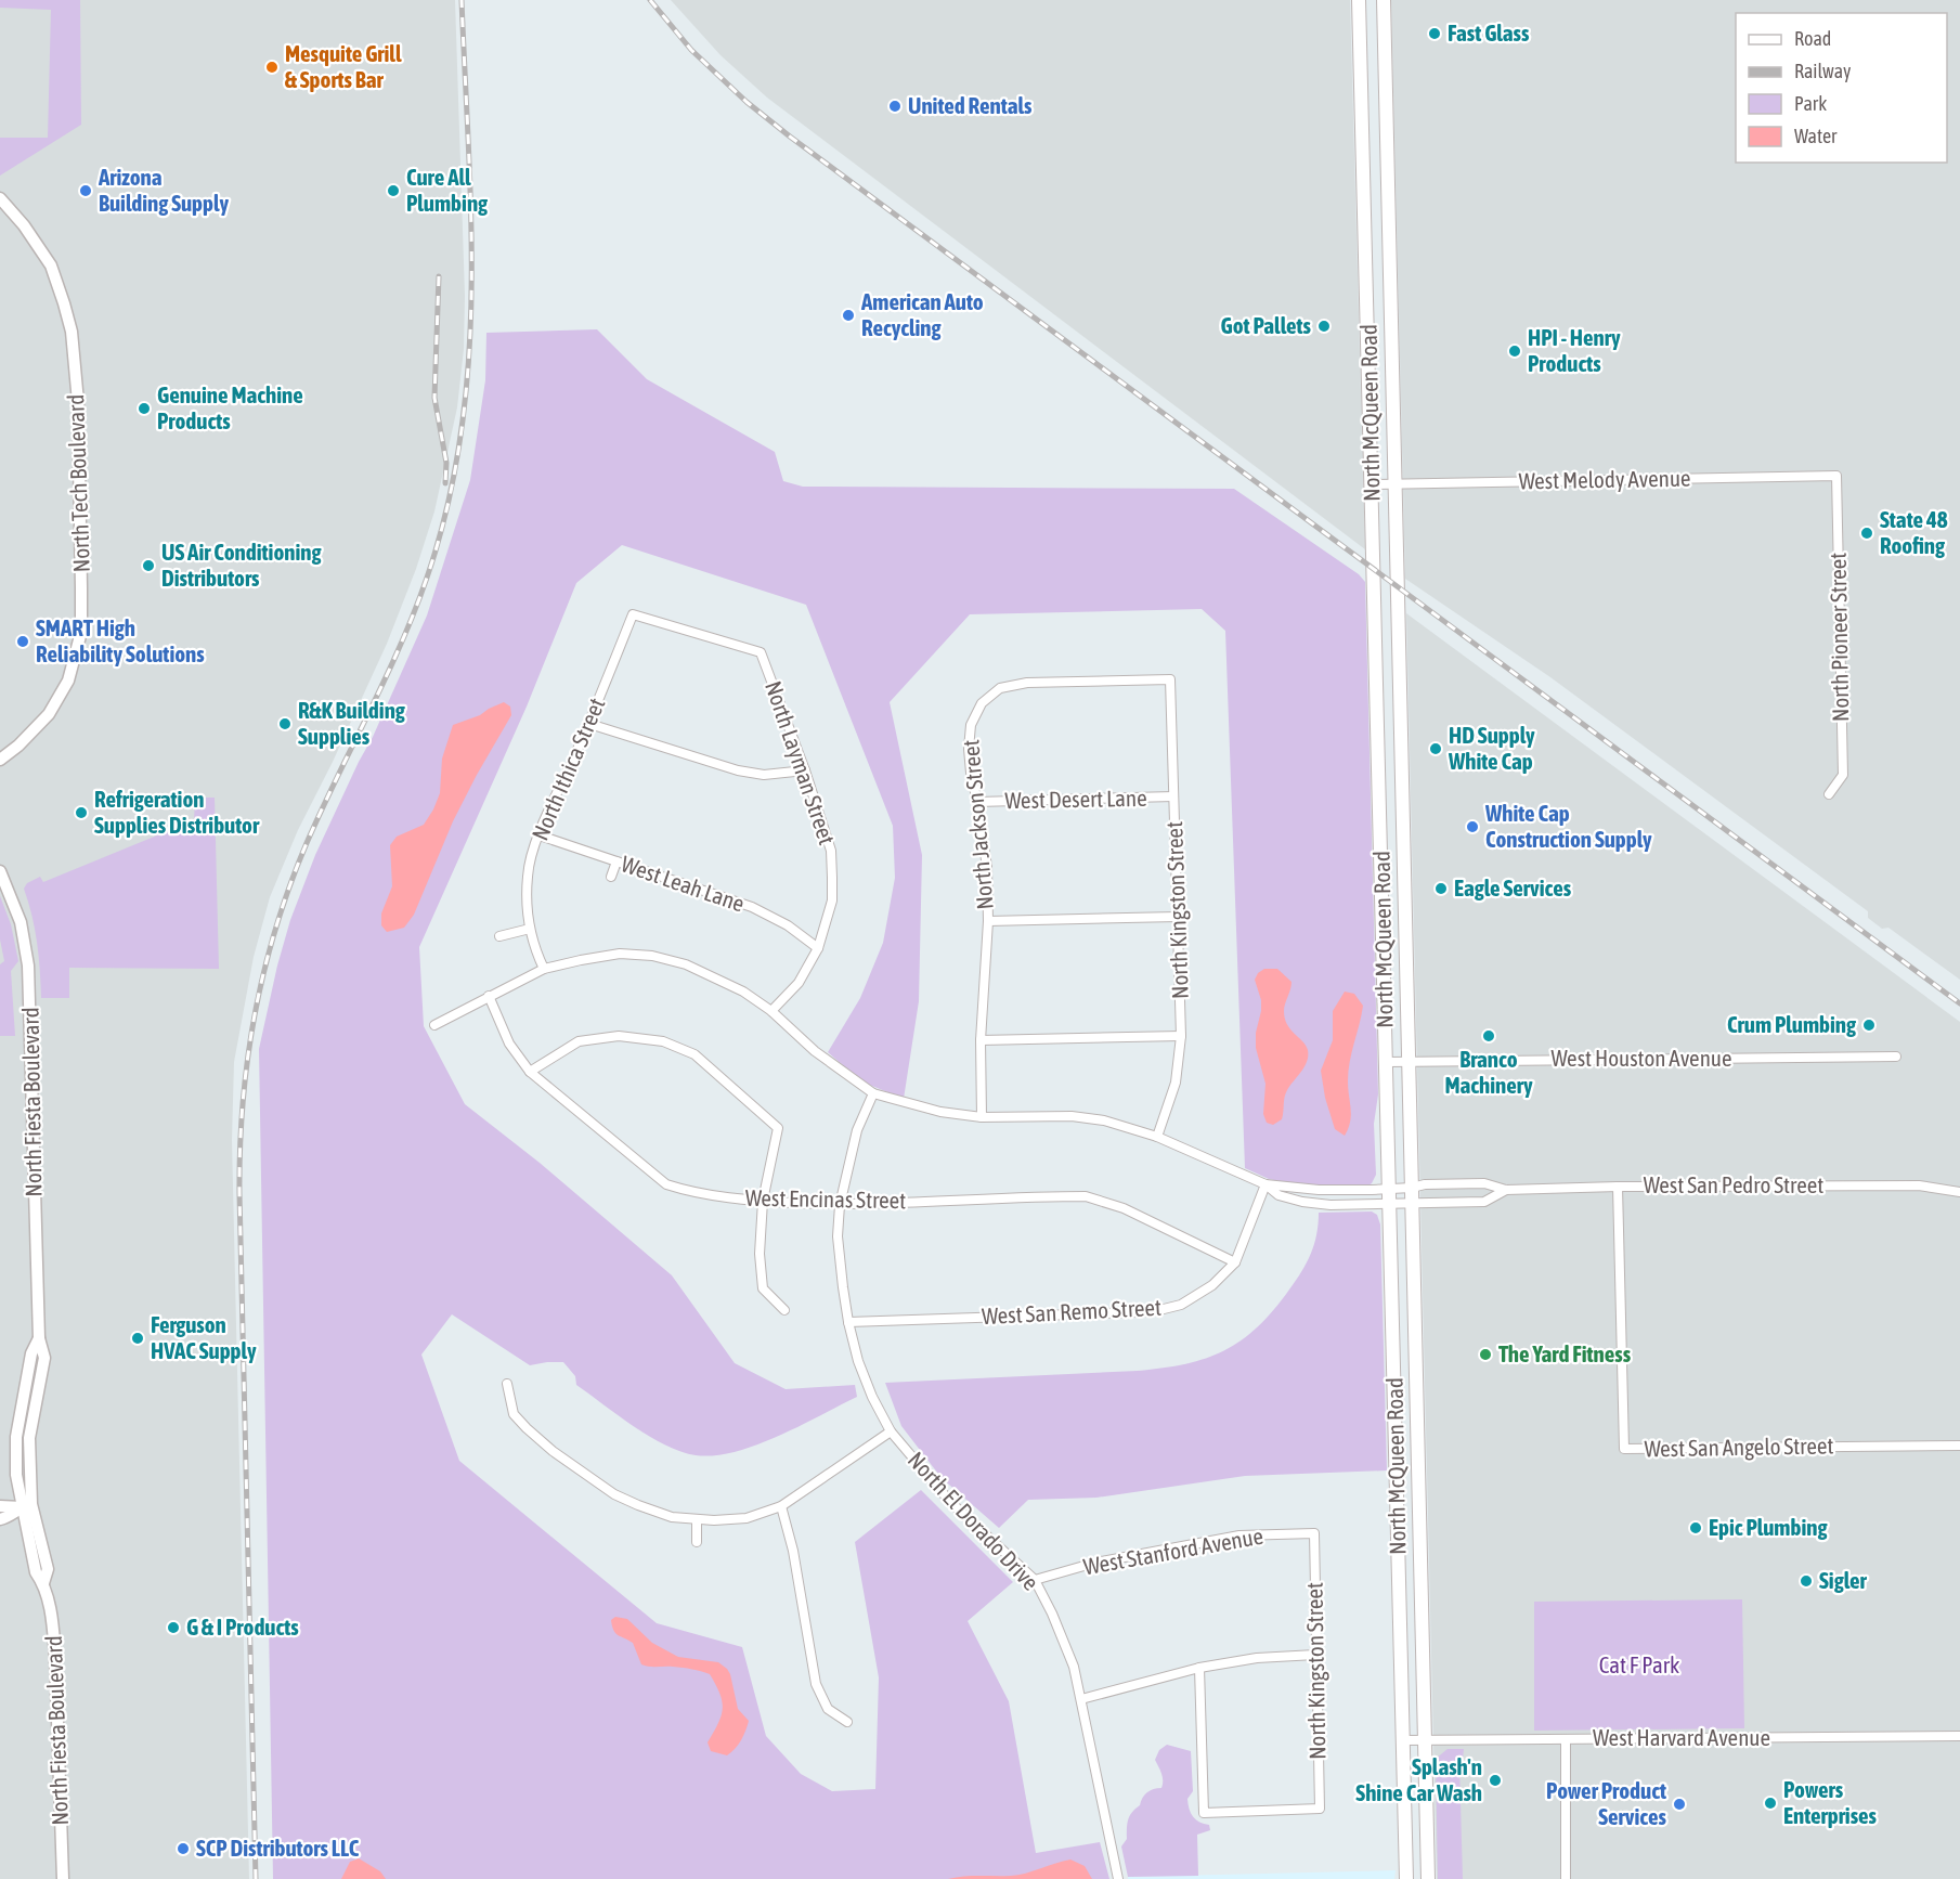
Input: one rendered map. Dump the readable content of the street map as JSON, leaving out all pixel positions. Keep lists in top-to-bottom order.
{
  "streets": {
    "main road": ["North McQueen Road"],
    "street": [
      "West Melody Avenue",
      "North Tech Boulevard",
      "North Pioneer Street",
      "North Layman Street",
      "North Ithica Street",
      "West Desert Lane",
      "North Jackson Street",
      "West Leah Lane",
      "North Kingston Street",
      "West Houston Avenue",
      "North Fiesta Boulevard",
      "West San Pedro Street",
      "West Encinas Street",
      "West San Remo Street",
      "West San Angelo Street",
      "North El Dorado Drive",
      "West Stanford Avenue",
      "West Harvard Avenue"
    ]
  },
  "crossings": [
    ["North McQueen Road", "West Melody Avenue"],
    ["North McQueen Road", "West Houston Avenue"],
    ["North McQueen Road", "West San Pedro Street"],
    ["North McQueen Road", "West Harvard Avenue"],
    ["West Melody Avenue", "North Pioneer Street"],
    ["North Layman Street", "North Ithica Street"],
    ["North Layman Street", "West Leah Lane"],
    ["North Layman Street", "West San Pedro Street"],
    ["North Ithica Street", "West Leah Lane"],
    ["North Ithica Street", "West San Pedro Street"],
    ["West Desert Lane", "North Jackson Street"],
    ["West Desert Lane", "North Kingston Street"],
    ["North Jackson Street", "North Kingston Street"],
    ["North Jackson Street", "West San Pedro Street"],
    ["North Kingston Street", "West San Pedro Street"],
    ["North Kingston Street", "West Stanford Avenue"],
    ["West San Pedro Street", "West Encinas Street"],
    ["West San Pedro Street", "West San Remo Street"],
    ["West San Pedro Street", "West San Angelo Street"],
    ["West San Pedro Street", "North El Dorado Drive"],
    ["West Encinas Street", "West San Remo Street"],
    ["West Encinas Street", "North El Dorado Drive"],
    ["West San Remo Street", "North El Dorado Drive"],
    ["North El Dorado Drive", "West Stanford Avenue"]
  ],
  "parks": ["Cat F Park"],
  "places": [
    "Fast Glass",
    "Mesquite Grill & Sports Bar",
    "United Rentals",
    "Arizona Building Supply",
    "Cure All Plumbing",
    "American Auto Recycling",
    "Got Pallets",
    "HPI - Henry Products",
    "Genuine Machine Products",
    "State 48 Roofing",
    "US Air Conditioning Distributors",
    "SMART High Reliability Solutions",
    "R&K Building Supplies",
    "HD Supply White Cap",
    "Refrigeration Supplies Distributor",
    "White Cap Construction Supply",
    "Eagle Services",
    "Crum Plumbing",
    "Branco Machinery",
    "Ferguson HVAC Supply",
    "The Yard Fitness",
    "Epic Plumbing",
    "Sigler",
    "G & I Products",
    "Splash'n Shine Car Wash",
    "Powers Enterprises",
    "Power Product Services",
    "SCP Distributors LLC"
  ],
  "legend": [
    "Road",
    "Railway",
    "Park",
    "Water"
  ]
}
